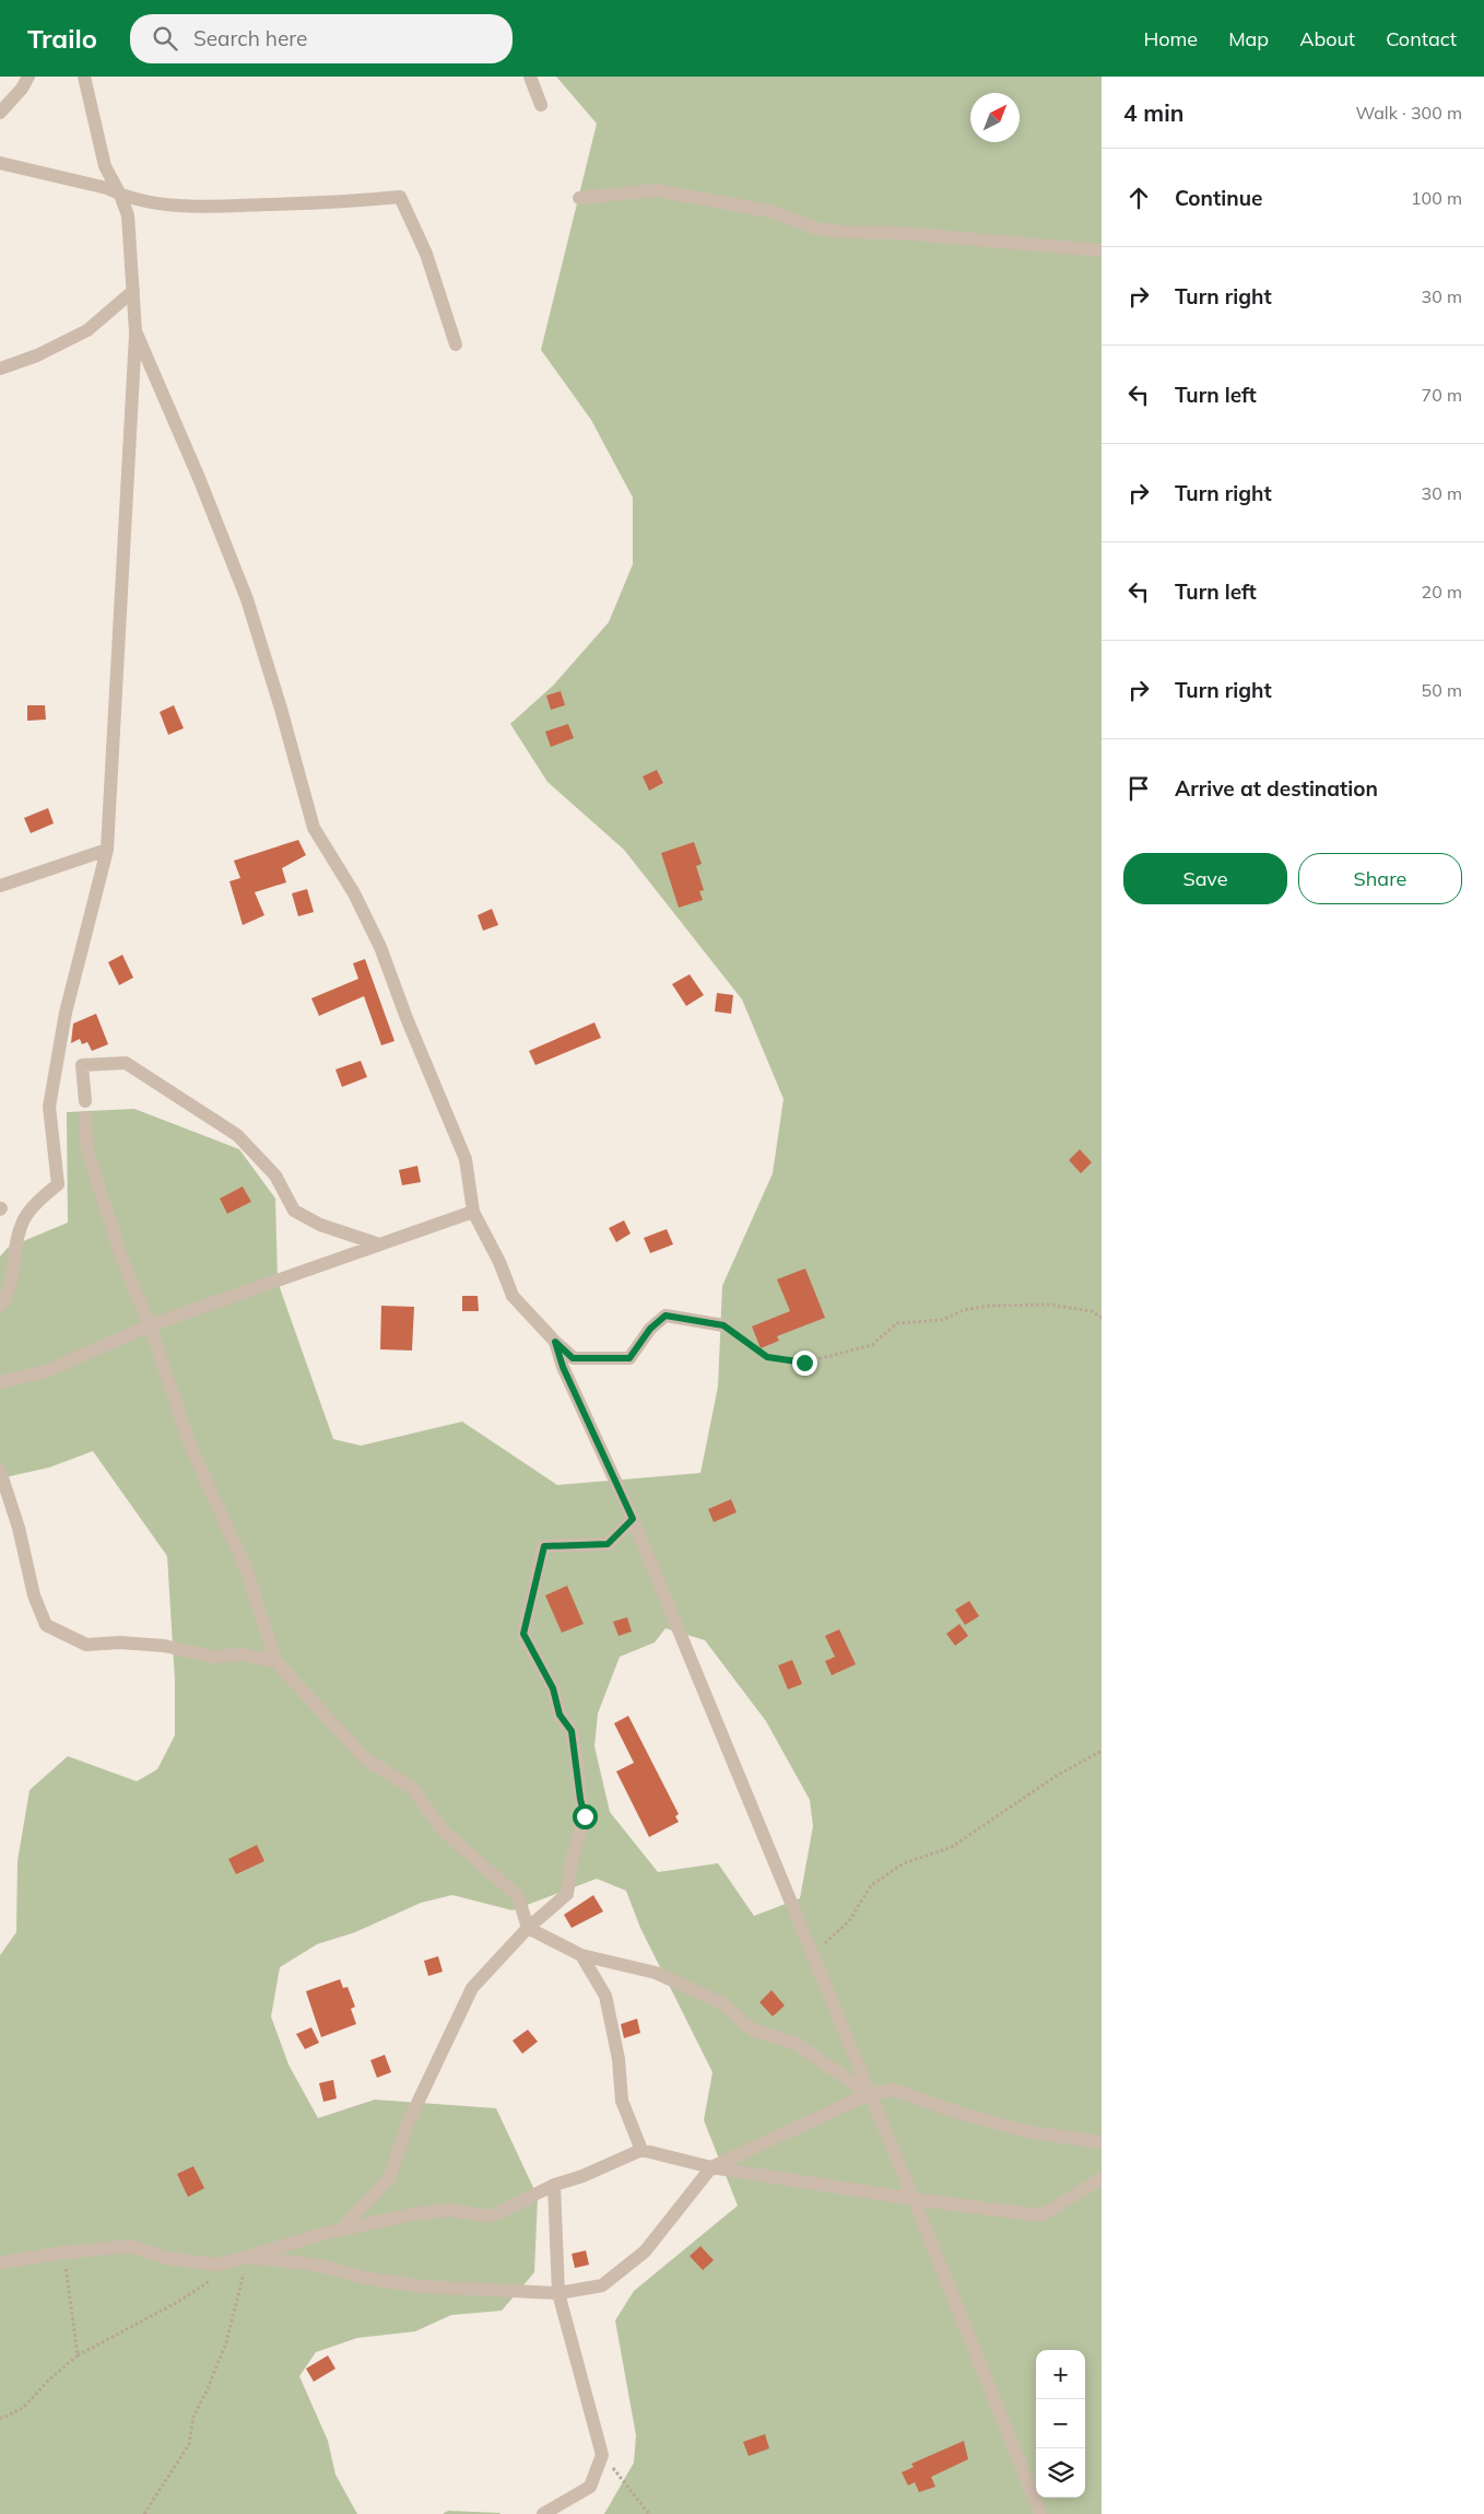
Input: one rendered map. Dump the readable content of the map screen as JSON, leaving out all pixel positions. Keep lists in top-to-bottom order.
{
  "north": "top right",
  "page": {
    "header": "Trailo",
    "search": "Search here",
    "nav": [
      "Home",
      "Map",
      "About",
      "Contact"
    ],
    "heading": ["4 min", "Walk · 300 m"],
    "list": [
      ["Continue", "100 m"],
      ["Turn right", "30 m"],
      ["Turn left", "70 m"],
      ["Turn right", "30 m"],
      ["Turn left", "20 m"],
      ["Turn right", "50 m"],
      "Arrive at destination"
    ],
    "buttons": ["Save", "Share"],
    "map_buttons": ["+", "−"]
  }
}
